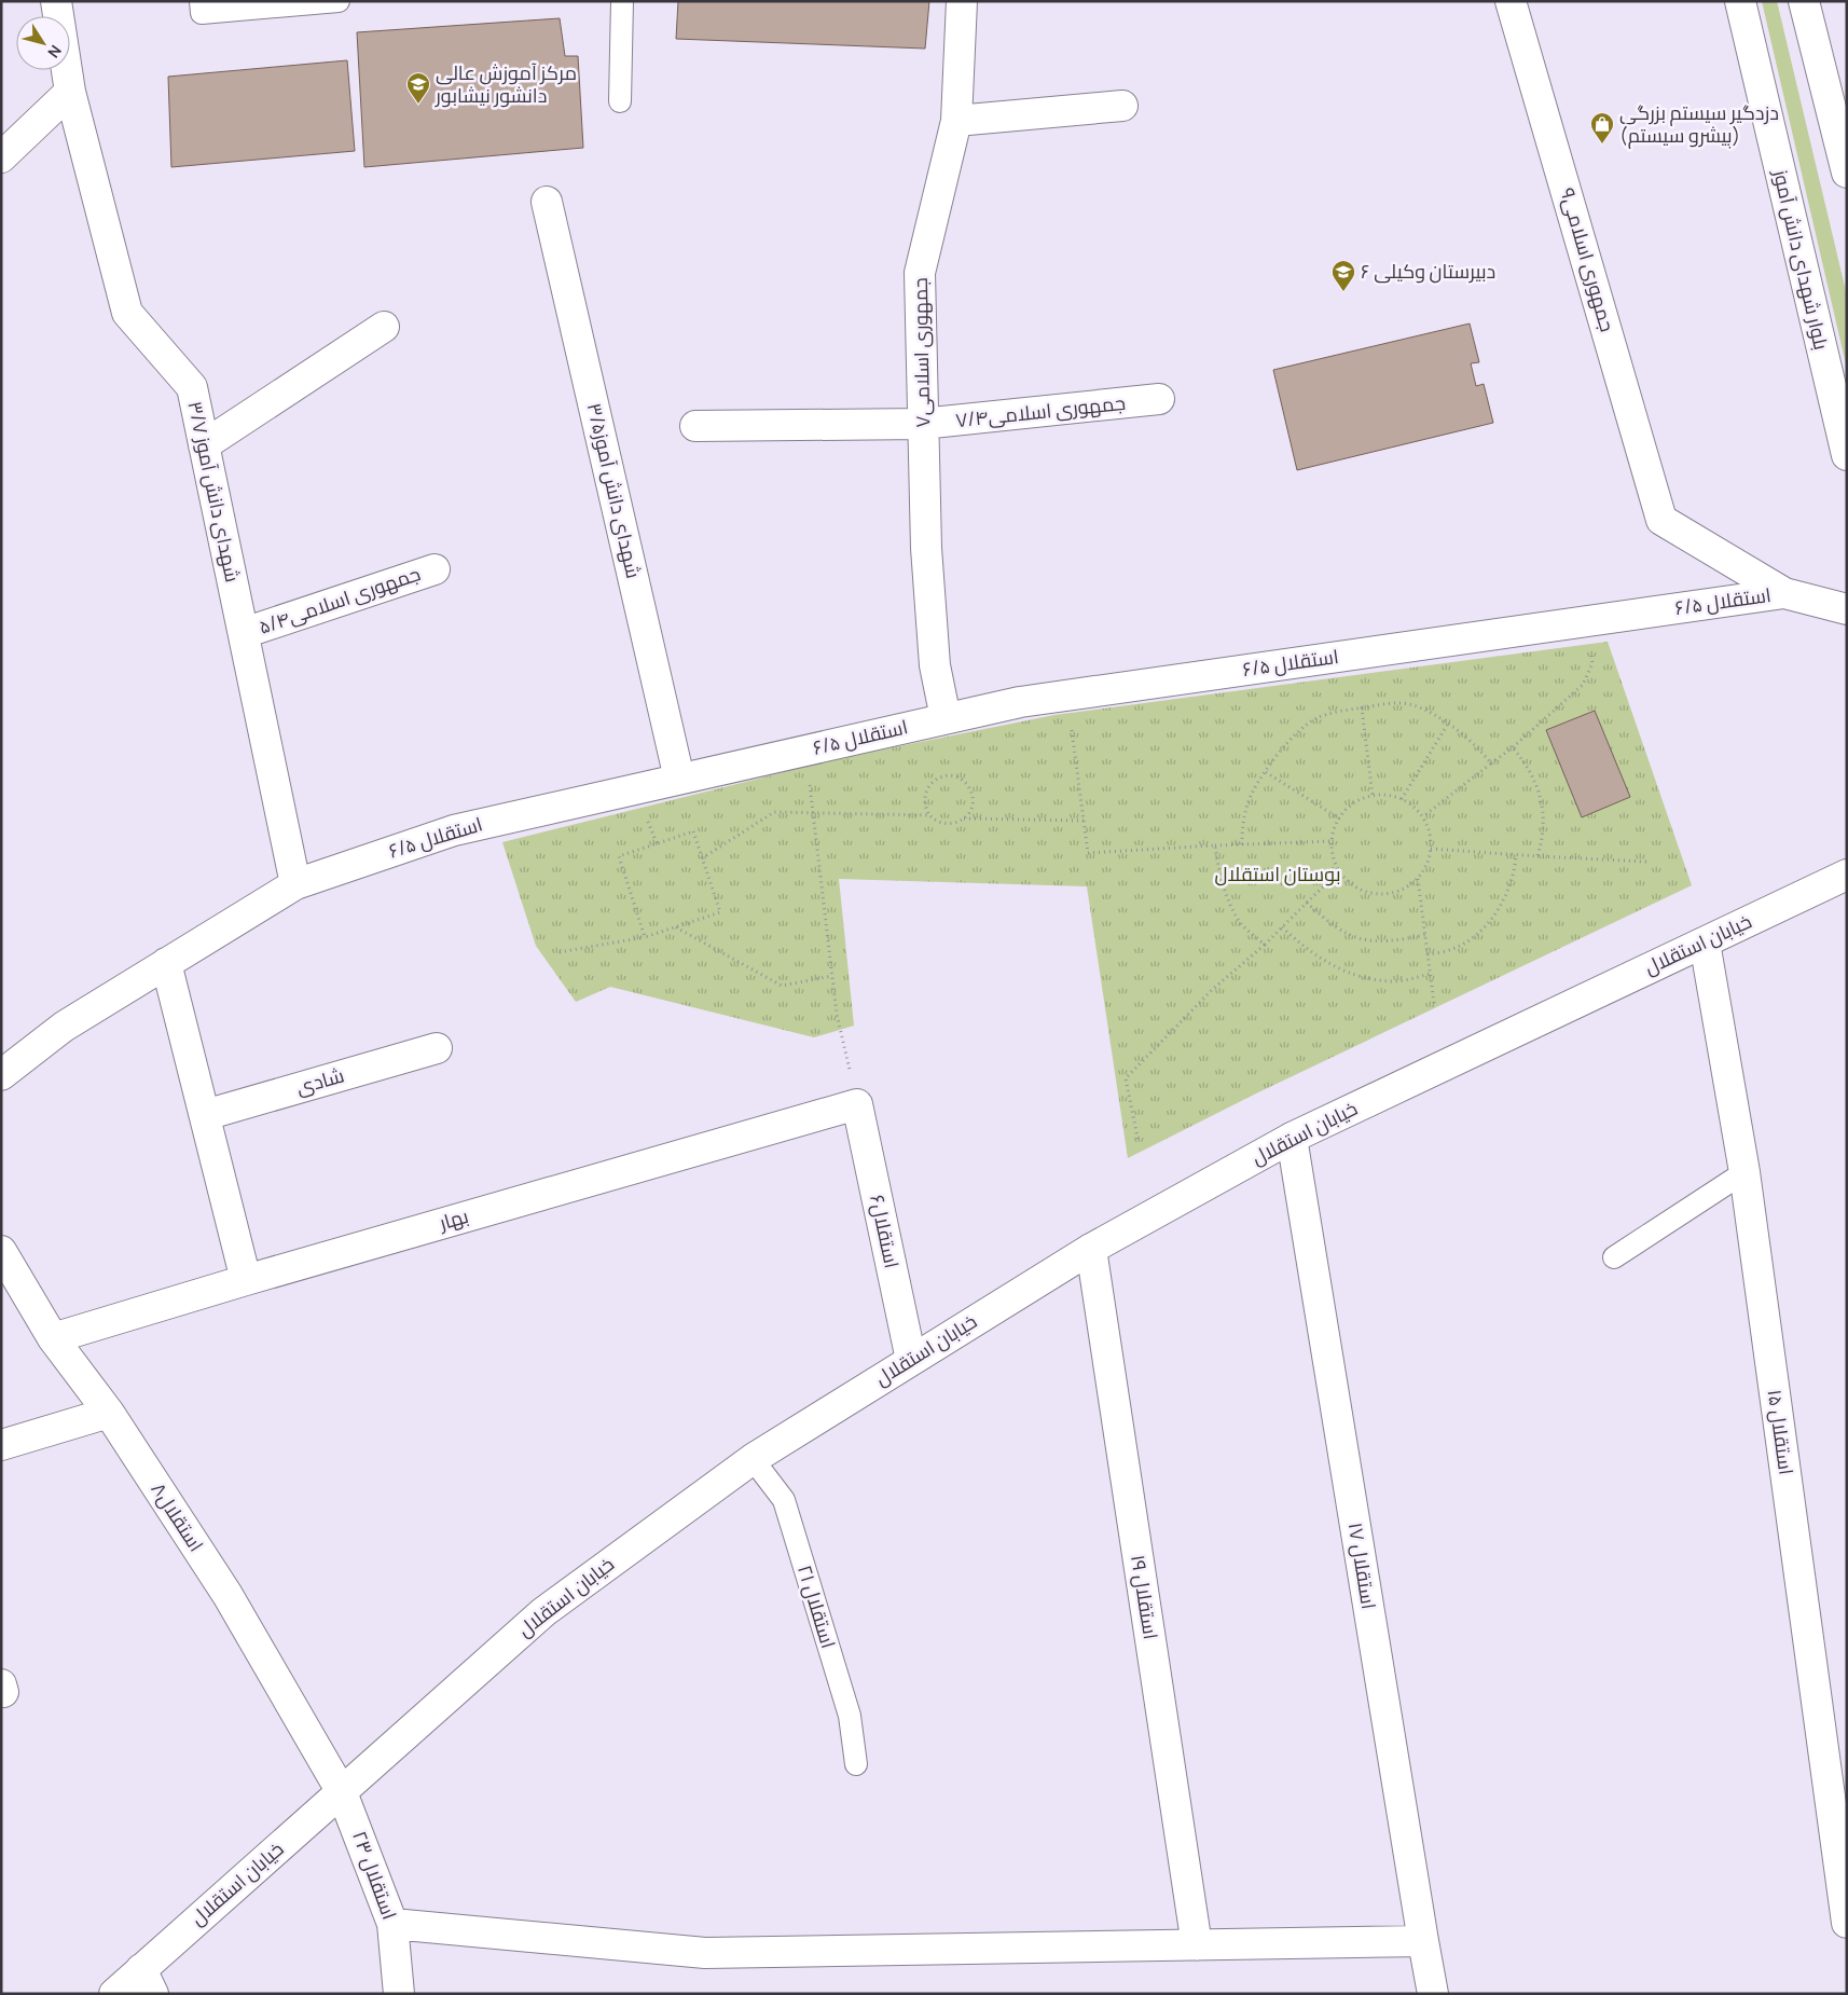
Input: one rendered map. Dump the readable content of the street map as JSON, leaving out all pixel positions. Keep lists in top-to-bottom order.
{
  "streets": {
    "street": [
      "جمهوری اسلامی۹",
      "بلوار شهدای دانش آموز",
      "جمهوری اسلامی۷",
      "جمهوری اسلامی۷/۴",
      "شهدای دانش آموز۳/۵",
      "شهدای دانش آموز ۳/۷",
      "جمهوری اسلامی۵/۴",
      "استقلال ۶/۵",
      "خیابان استقلال",
      "شادی",
      "بهار",
      "استقلال۶",
      "استقلال ۱۵",
      "استقلال۸",
      "استقلال ۱۷",
      "استقلال ۱۹",
      "استقلال ۲۳"
    ],
    "lane": ["استقلال ۲۱"]
  },
  "crossings": [
    ["جمهوری اسلامی۹", "استقلال ۶/۵"],
    ["جمهوری اسلامی۷", "جمهوری اسلامی۷/۴"],
    ["جمهوری اسلامی۷", "استقلال ۶/۵"],
    ["شهدای دانش آموز۳/۵", "استقلال ۶/۵"],
    ["شهدای دانش آموز ۳/۷", "جمهوری اسلامی۵/۴"],
    ["شهدای دانش آموز ۳/۷", "استقلال ۶/۵"],
    ["خیابان استقلال", "استقلال۶"],
    ["خیابان استقلال", "استقلال ۱۵"],
    ["خیابان استقلال", "استقلال۸"],
    ["خیابان استقلال", "استقلال ۱۷"],
    ["خیابان استقلال", "استقلال ۱۹"],
    ["خیابان استقلال", "استقلال ۲۱"],
    ["خیابان استقلال", "استقلال ۲۳"],
    ["بهار", "استقلال۶"],
    ["بهار", "استقلال۸"],
    ["استقلال۸", "استقلال ۲۳"]
  ],
  "parks": ["بوستان استقلال"],
  "places": {
    "school or university": ["مرکز آموزش عالی دانشور نیشابور", "دبیرستان وکیلی ۶"],
    "shop": ["دزدگیر سیستم بزرگی (پیشرو سیستم)"]
  },
  "north": "bottom right"
}
